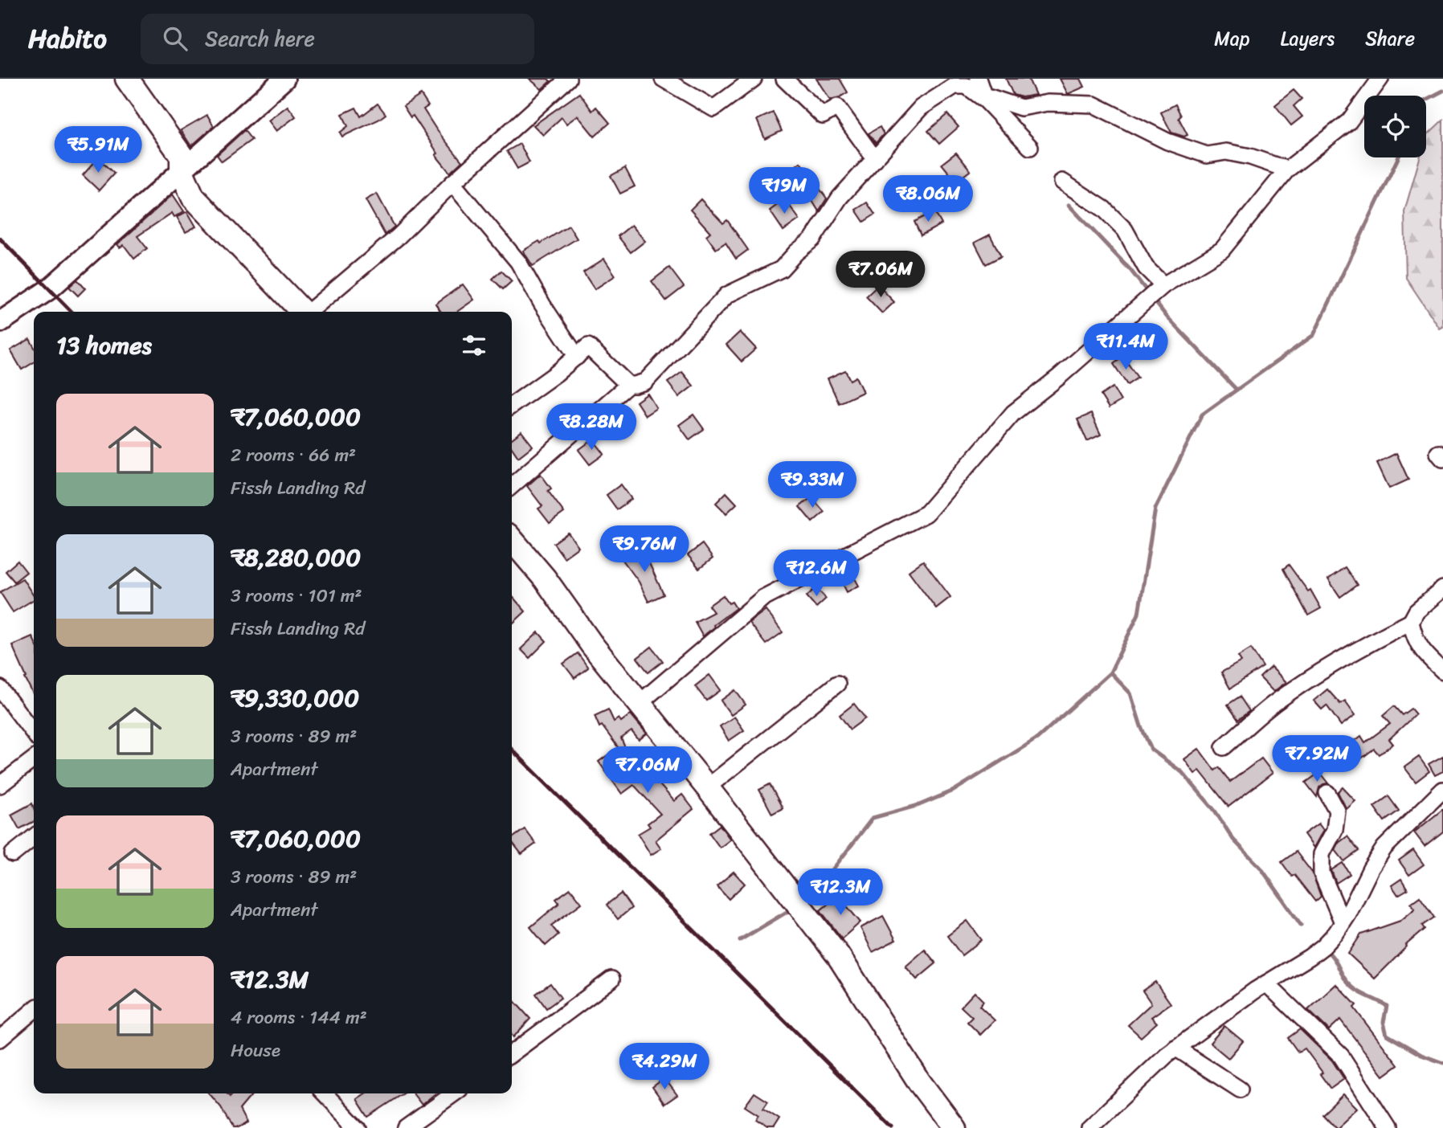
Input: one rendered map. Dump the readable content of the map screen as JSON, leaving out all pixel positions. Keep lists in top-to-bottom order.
{
  "page": {
    "header": "Habito",
    "search": "Search here",
    "nav": ["Map", "Layers", "Share"],
    "price": [
      "₹5.91M",
      "₹19M",
      "₹8.06M",
      "₹7.06M",
      "₹11.4M",
      "₹8.28M",
      "₹9.33M",
      "₹9.76M",
      "₹12.6M",
      "₹7.92M",
      "₹7.06M",
      "₹12.3M",
      "₹4.29M"
    ],
    "heading": "13 homes",
    "list": [
      {
        "name": "₹7,060,000",
        "note": "2 rooms · 66 m² · Fissh Landing Rd"
      },
      {
        "name": "₹8,280,000",
        "note": "3 rooms · 101 m² · Fissh Landing Rd"
      },
      {
        "name": "₹9,330,000",
        "note": "3 rooms · 89 m² · Apartment"
      },
      {
        "name": "₹7,060,000",
        "note": "3 rooms · 89 m² · Apartment"
      },
      {
        "name": "₹12.3M",
        "note": "4 rooms · 144 m² · House"
      }
    ]
  }
}
